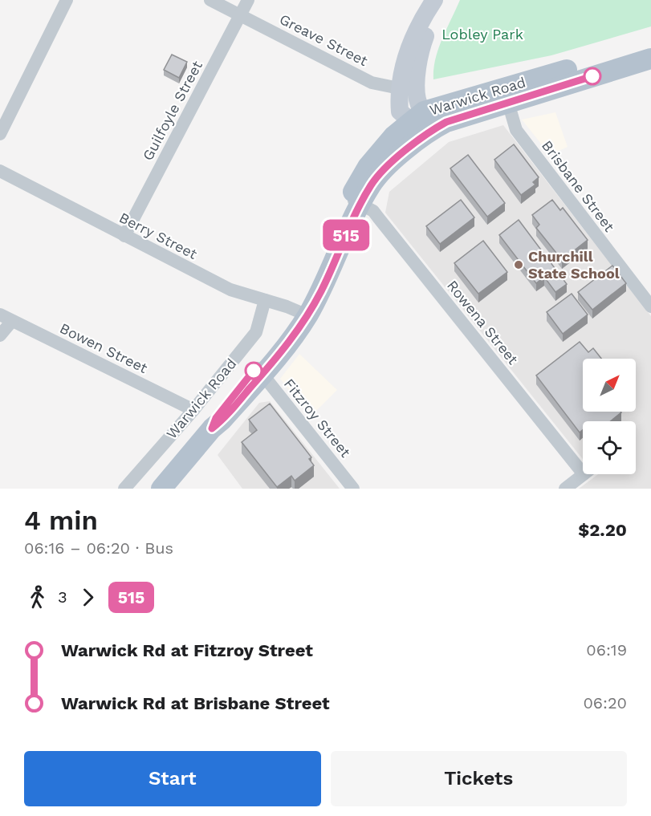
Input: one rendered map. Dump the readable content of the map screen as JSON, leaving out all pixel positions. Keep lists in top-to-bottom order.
{
  "streets": {
    "main road": ["Warwick Road"],
    "street": [
      "Greave Street",
      "Guilfoyle Street",
      "Brisbane Street",
      "Berry Street",
      "Rowena Street",
      "Bowen Street",
      "Fitzroy Street"
    ]
  },
  "crossings": [
    ["Greave Street", "Guilfoyle Street"],
    ["Warwick Road", "Brisbane Street"],
    ["Warwick Road", "Berry Street"],
    ["Warwick Road", "Rowena Street"],
    ["Warwick Road", "Bowen Street"],
    ["Warwick Road", "Fitzroy Street"],
    ["Guilfoyle Street", "Berry Street"]
  ],
  "parks": ["Lobley Park"],
  "places": ["Churchill State School"],
  "lines": ["bus line 515"],
  "north": "top right",
  "page": {
    "on_map": "515",
    "heading": ["4 min", "06:16 – 06:20 · Bus", "$2.20"],
    "legs": ["3", "515"],
    "list": [
      {
        "name": "Warwick Rd at Fitzroy Street",
        "value": "06:19"
      },
      {
        "name": "Warwick Rd at Brisbane Street",
        "value": "06:20"
      }
    ],
    "buttons": ["Start", "Tickets"]
  }
}
